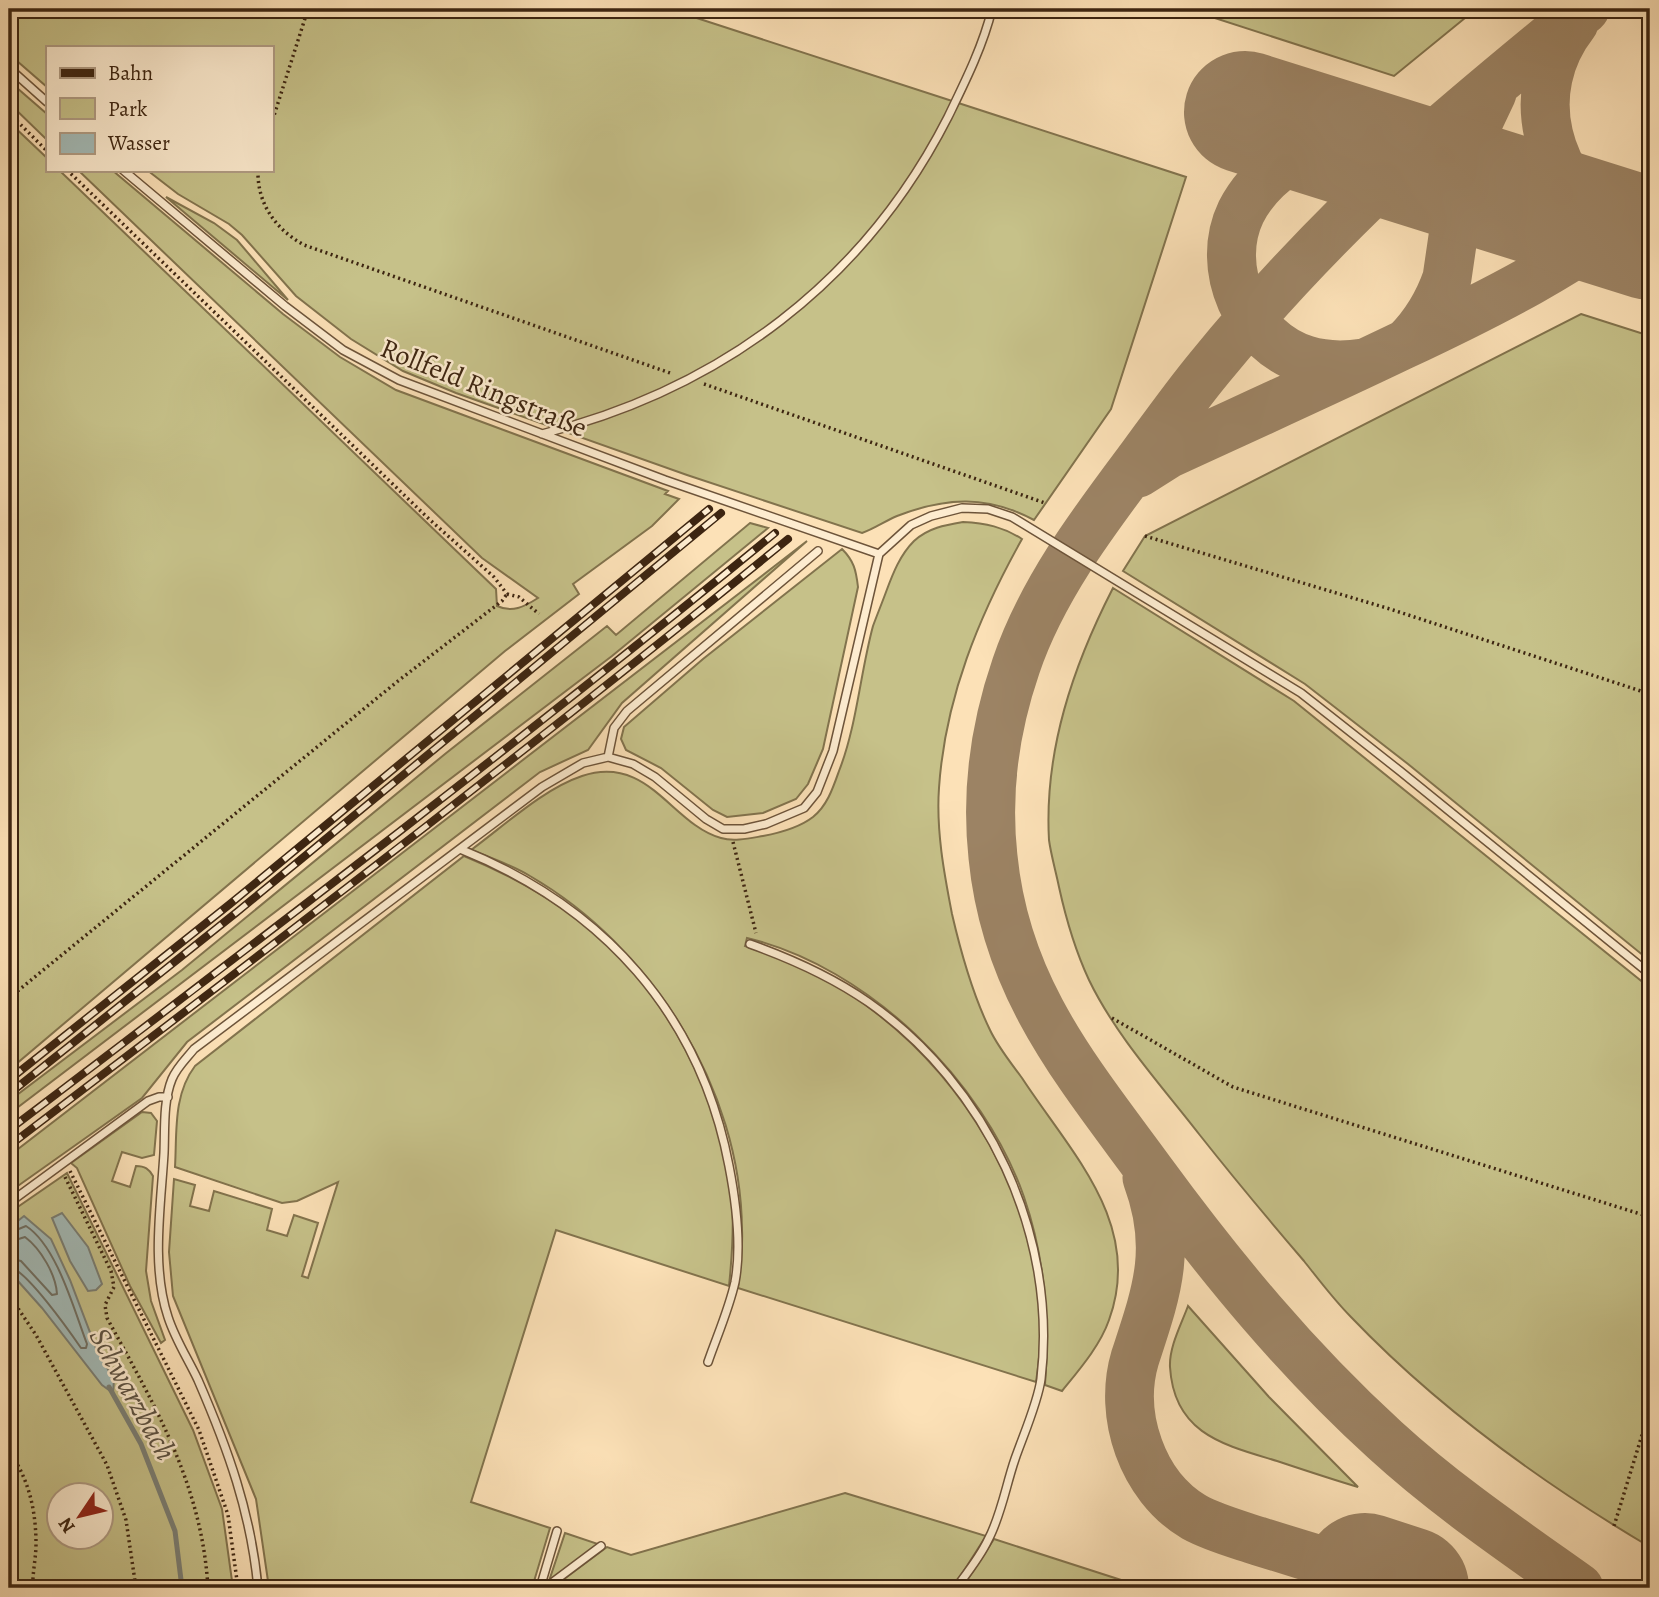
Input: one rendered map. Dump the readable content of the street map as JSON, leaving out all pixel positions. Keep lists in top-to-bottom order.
{
  "streets": {
    "lane": ["Rollfeld Ringstraße"]
  },
  "water": ["Schwarzbach"],
  "legend": ["Bahn", "Park", "Wasser"],
  "north": "bottom left"
}
